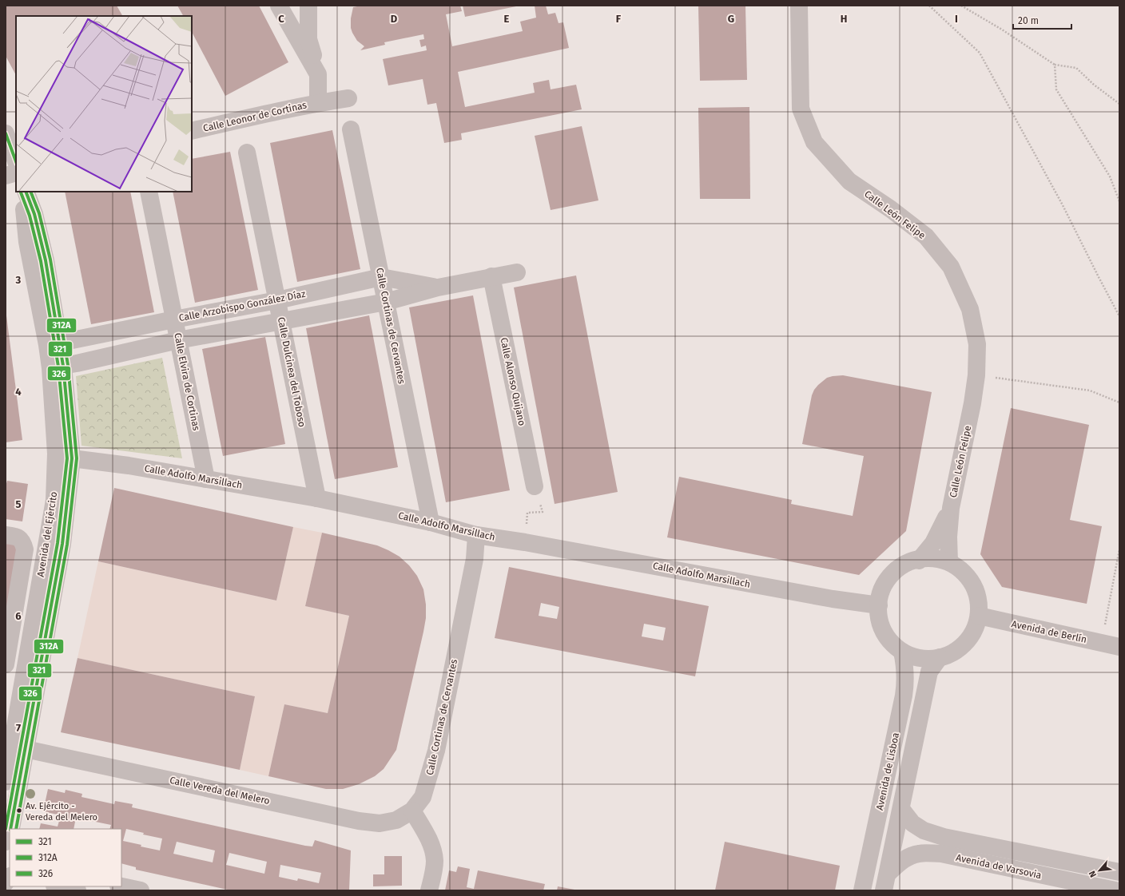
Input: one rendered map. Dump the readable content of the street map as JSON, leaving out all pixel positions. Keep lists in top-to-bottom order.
{
  "streets": {
    "street": [
      "Calle Leonor de Cortinas",
      "Calle León Felipe",
      "Calle Arzobispo González Díaz",
      "Calle Cortinas de Cervantes",
      "Calle Dulcinea del Toboso",
      "Calle Elvira de Cortinas",
      "Calle Alonso Quijano",
      "Calle Adolfo Marsillach",
      "Avenida del Ejército",
      "Avenida de Berlín",
      "Avenida de Lisboa",
      "Calle Vereda del Melero",
      "Avenida de Varsovia"
    ]
  },
  "crossings": [
    ["Calle León Felipe", "Calle Adolfo Marsillach"],
    ["Calle León Felipe", "Avenida de Berlín"],
    ["Calle León Felipe", "Avenida de Lisboa"],
    ["Calle Arzobispo González Díaz", "Calle Cortinas de Cervantes"],
    ["Calle Arzobispo González Díaz", "Calle Dulcinea del Toboso"],
    ["Calle Arzobispo González Díaz", "Calle Elvira de Cortinas"],
    ["Calle Arzobispo González Díaz", "Calle Alonso Quijano"],
    ["Calle Arzobispo González Díaz", "Avenida del Ejército"],
    ["Calle Cortinas de Cervantes", "Calle Adolfo Marsillach"],
    ["Calle Cortinas de Cervantes", "Calle Vereda del Melero"],
    ["Calle Dulcinea del Toboso", "Calle Adolfo Marsillach"],
    ["Calle Elvira de Cortinas", "Calle Adolfo Marsillach"],
    ["Calle Adolfo Marsillach", "Avenida del Ejército"],
    ["Calle Adolfo Marsillach", "Avenida de Berlín"],
    ["Calle Adolfo Marsillach", "Avenida de Lisboa"],
    ["Avenida del Ejército", "Calle Vereda del Melero"],
    ["Avenida de Berlín", "Avenida de Lisboa"]
  ],
  "places": ["Av. Ejército - Vereda del Melero"],
  "lines": ["transit line 321", "transit line 312A", "transit line 326"],
  "legend": ["321", "312A", "326"],
  "scale_bar": "20 m",
  "north": "bottom left",
  "grid": {
    "columns": [
      "C",
      "D",
      "E",
      "F",
      "G",
      "H",
      "I"
    ],
    "rows": [
      "3",
      "4",
      "5",
      "6",
      "7"
    ]
  }
}
